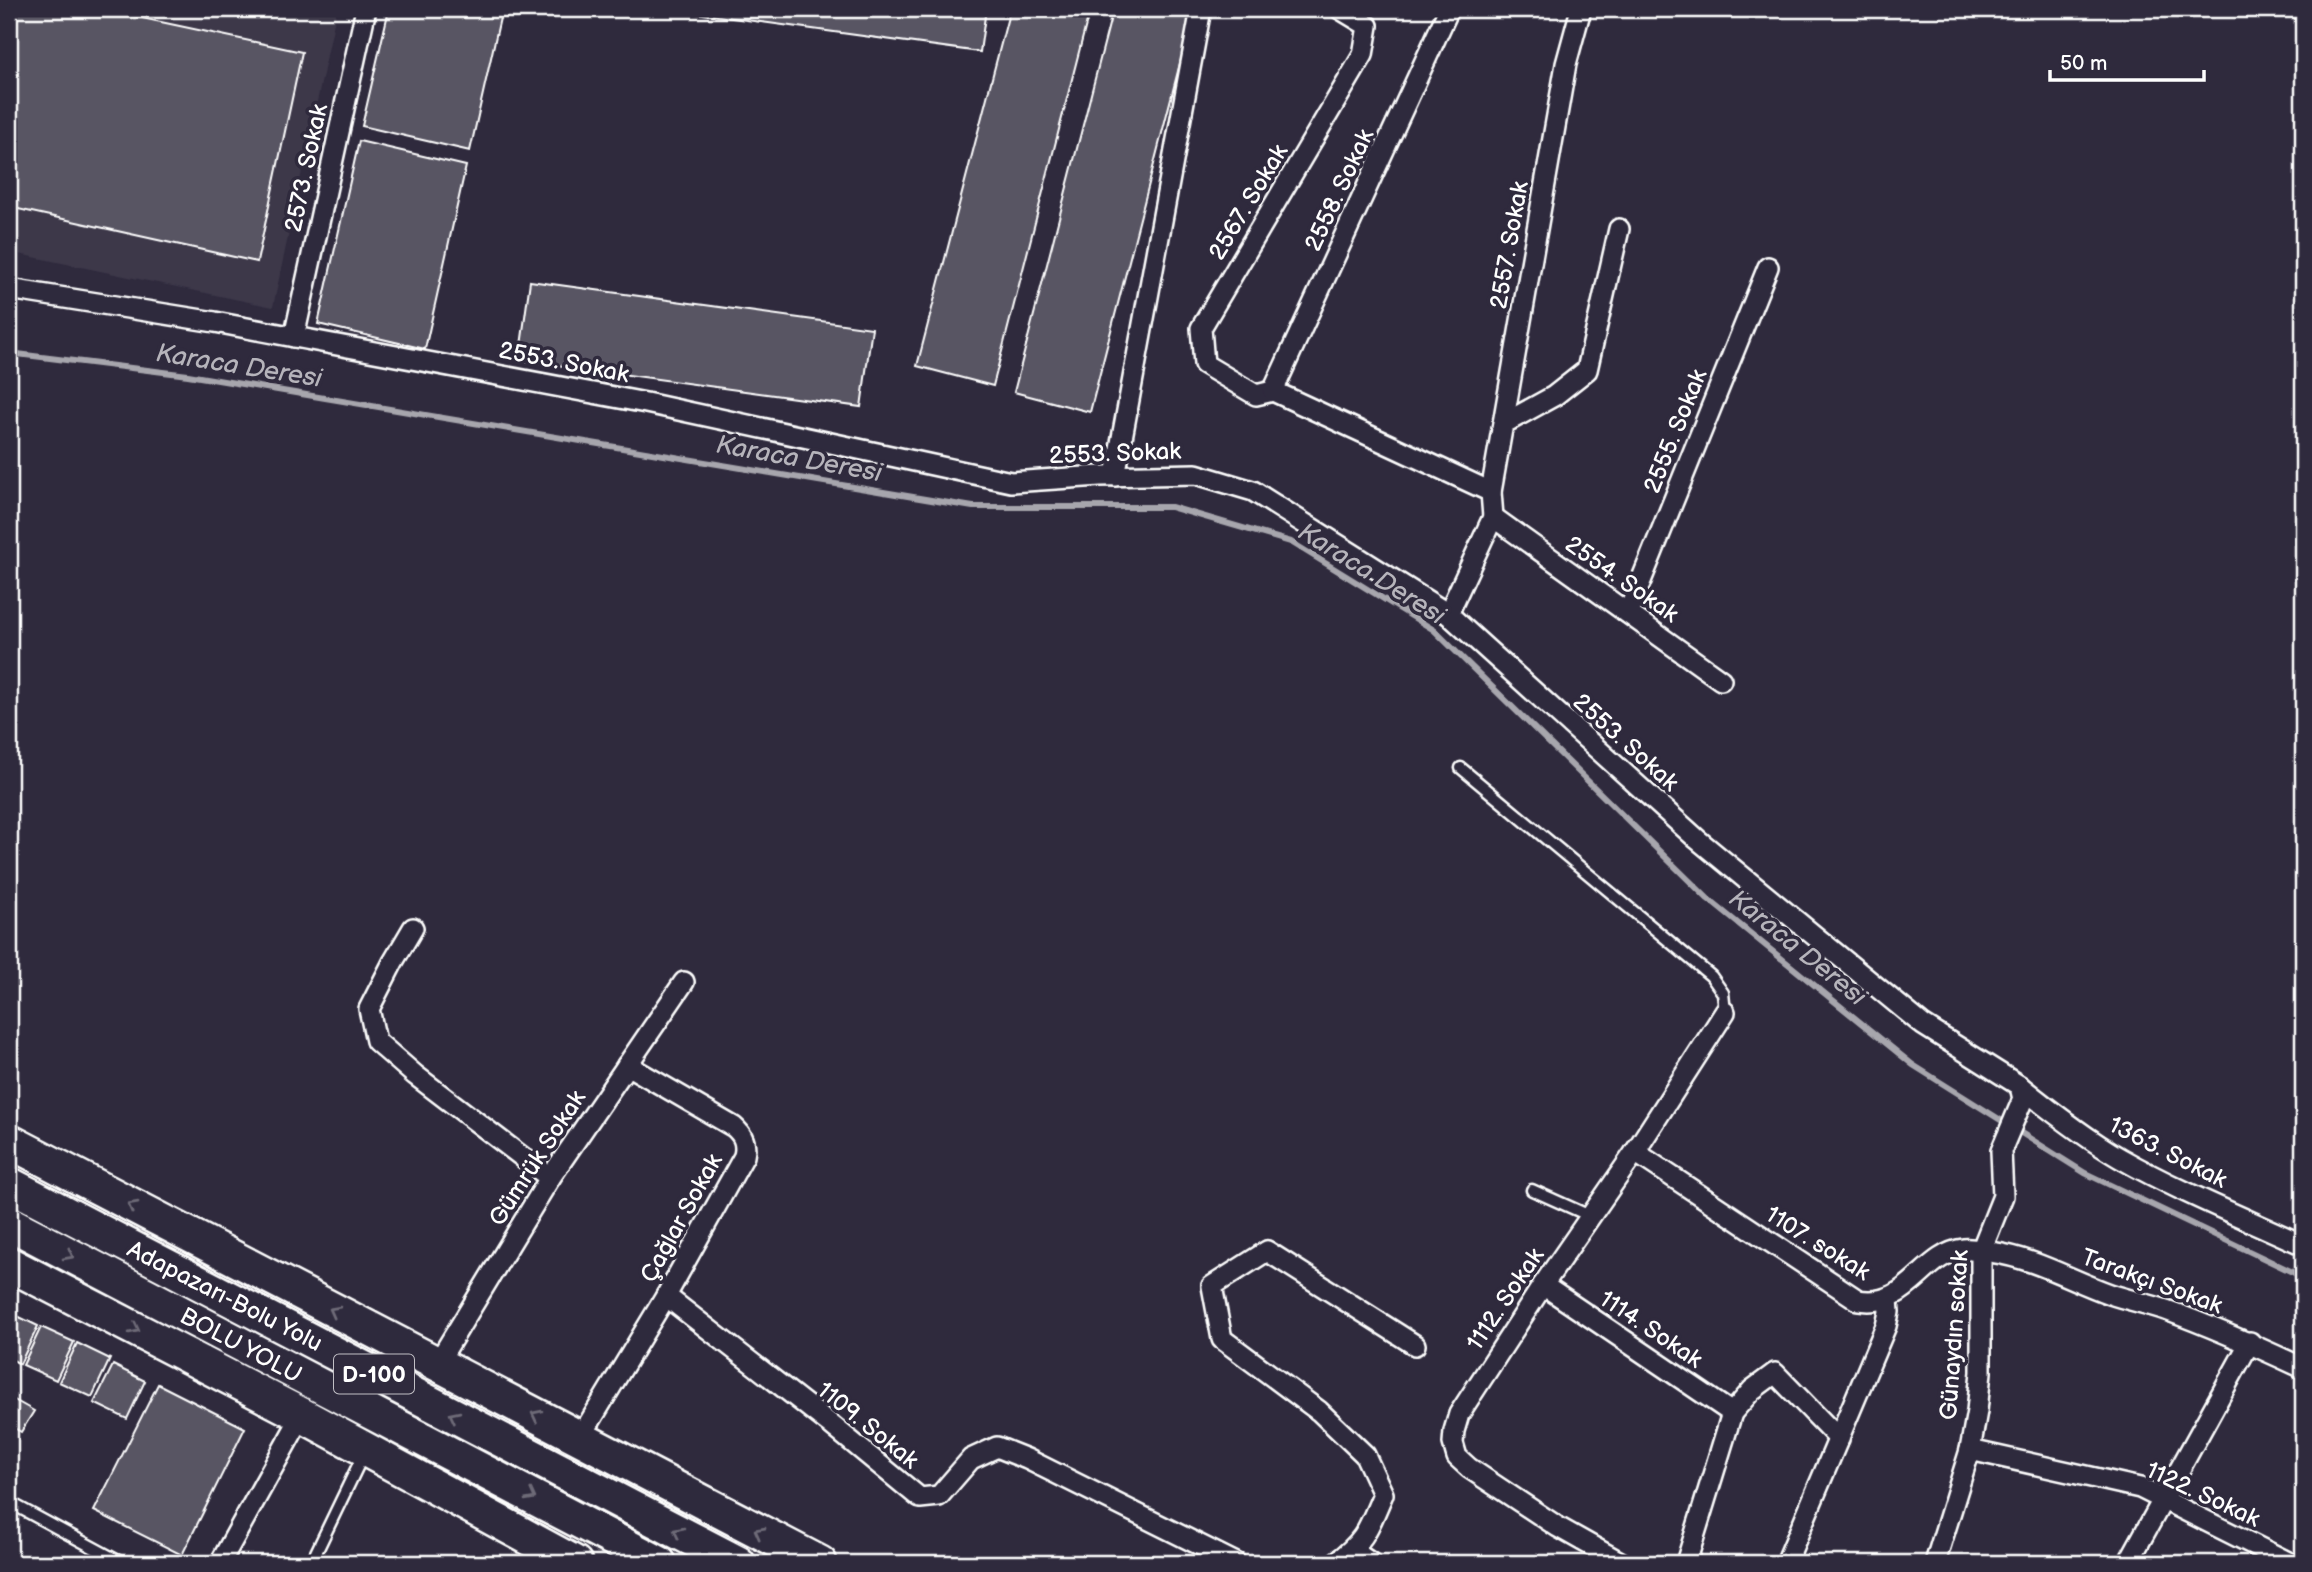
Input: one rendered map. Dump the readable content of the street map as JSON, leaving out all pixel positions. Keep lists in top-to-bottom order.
{
  "streets": {
    "highway": ["Adapazarı-Bolu Yolu", "BOLU YOLU", "D-100"],
    "street": [
      "2573. Sokak",
      "2558. Sokak",
      "2567. Sokak",
      "2557. Sokak",
      "2553. Sokak",
      "2555. Sokak",
      "2554. Sokak",
      "1363. Sokak",
      "Gümrük Sokak",
      "Çağlar Sokak",
      "1107. sokak",
      "Tarakçı Sokak",
      "1112. Sokak",
      "1114. Sokak",
      "Günaydın sokak",
      "1109. Sokak",
      "1122. Sokak"
    ]
  },
  "crossings": [
    ["2573. Sokak", "2553. Sokak"],
    ["2558. Sokak", "2567. Sokak"],
    ["2553. Sokak", "1363. Sokak"],
    ["2553. Sokak", "Günaydın sokak"],
    ["2555. Sokak", "2554. Sokak"],
    ["1363. Sokak", "Günaydın sokak"],
    ["Gümrük Sokak", "Çağlar Sokak"],
    ["Çağlar Sokak", "1109. Sokak"],
    ["1107. sokak", "Tarakçı Sokak"],
    ["1107. sokak", "1112. Sokak"],
    ["1107. sokak", "Günaydın sokak"],
    ["Tarakçı Sokak", "Günaydın sokak"],
    ["1112. Sokak", "1114. Sokak"],
    ["Günaydın sokak", "1122. Sokak"]
  ],
  "water": ["Karaca Deresi"],
  "scale_bar": "50 m"
}
